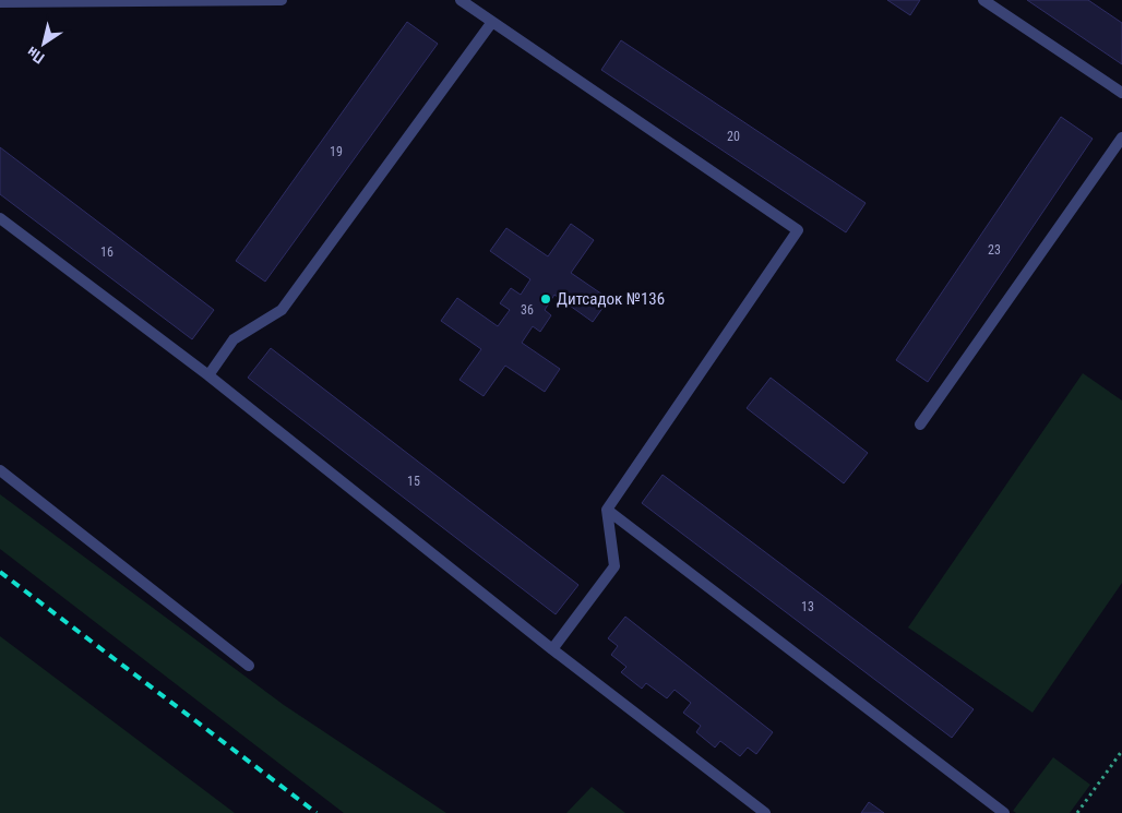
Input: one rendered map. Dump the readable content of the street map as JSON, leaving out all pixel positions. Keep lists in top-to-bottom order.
{
  "places": ["Дитсадок №136"],
  "house_numbers": [
    "20",
    "19",
    "23",
    "16",
    "36",
    "15",
    "13"
  ],
  "north": "bottom left"
}
